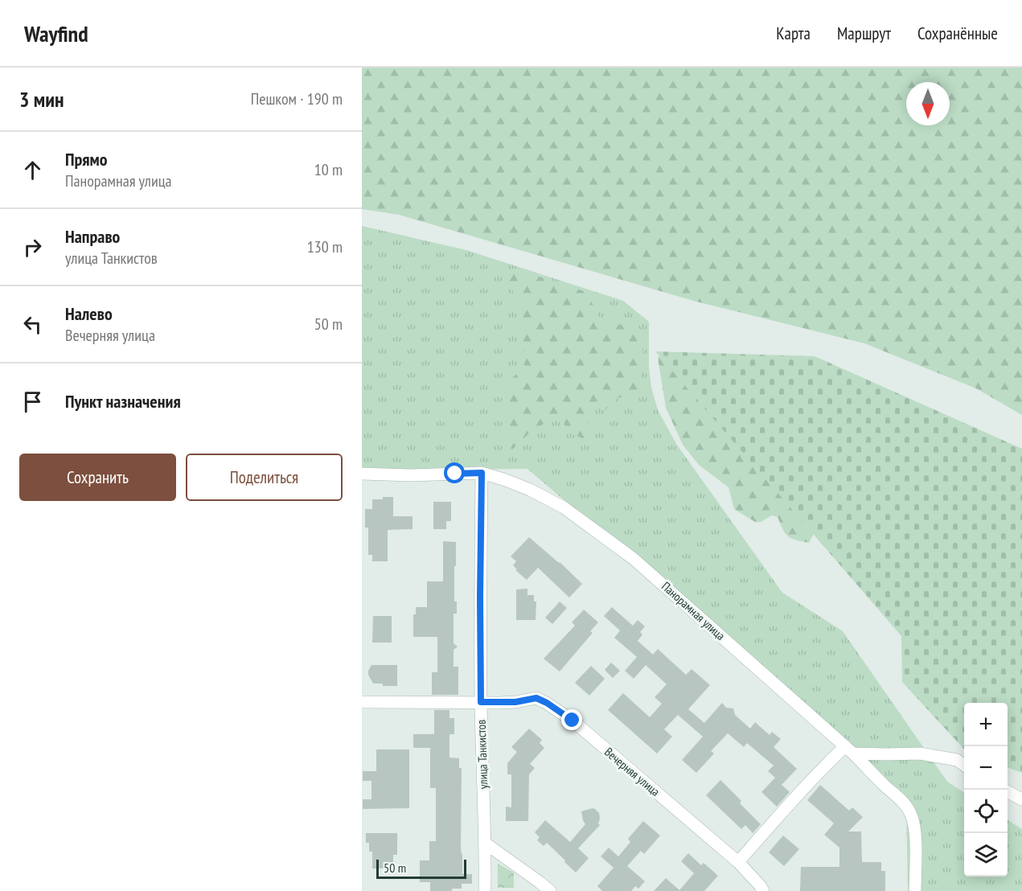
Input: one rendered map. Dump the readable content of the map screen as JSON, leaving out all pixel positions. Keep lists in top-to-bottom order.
{
  "streets": {
    "street": ["Панорамная улица", "улица Танкистов", "Вечерняя улица"]
  },
  "crossings": [
    ["Панорамная улица", "улица Танкистов"],
    ["улица Танкистов", "Вечерняя улица"]
  ],
  "scale_bar": "50 m",
  "north": "bottom",
  "page": {
    "header": "Wayfind",
    "nav": ["Карта", "Маршрут", "Сохранённые"],
    "heading": ["3 мин", "Пешком · 190 m"],
    "list": [
      ["Прямо", "Панорамная улица", "10 m"],
      ["Направо", "улица Танкистов", "130 m"],
      ["Налево", "Вечерняя улица", "50 m"],
      "Пункт назначения"
    ],
    "buttons": ["Сохранить", "Поделиться"],
    "map_buttons": ["+", "−"],
    "scale": "50 m"
  }
}
